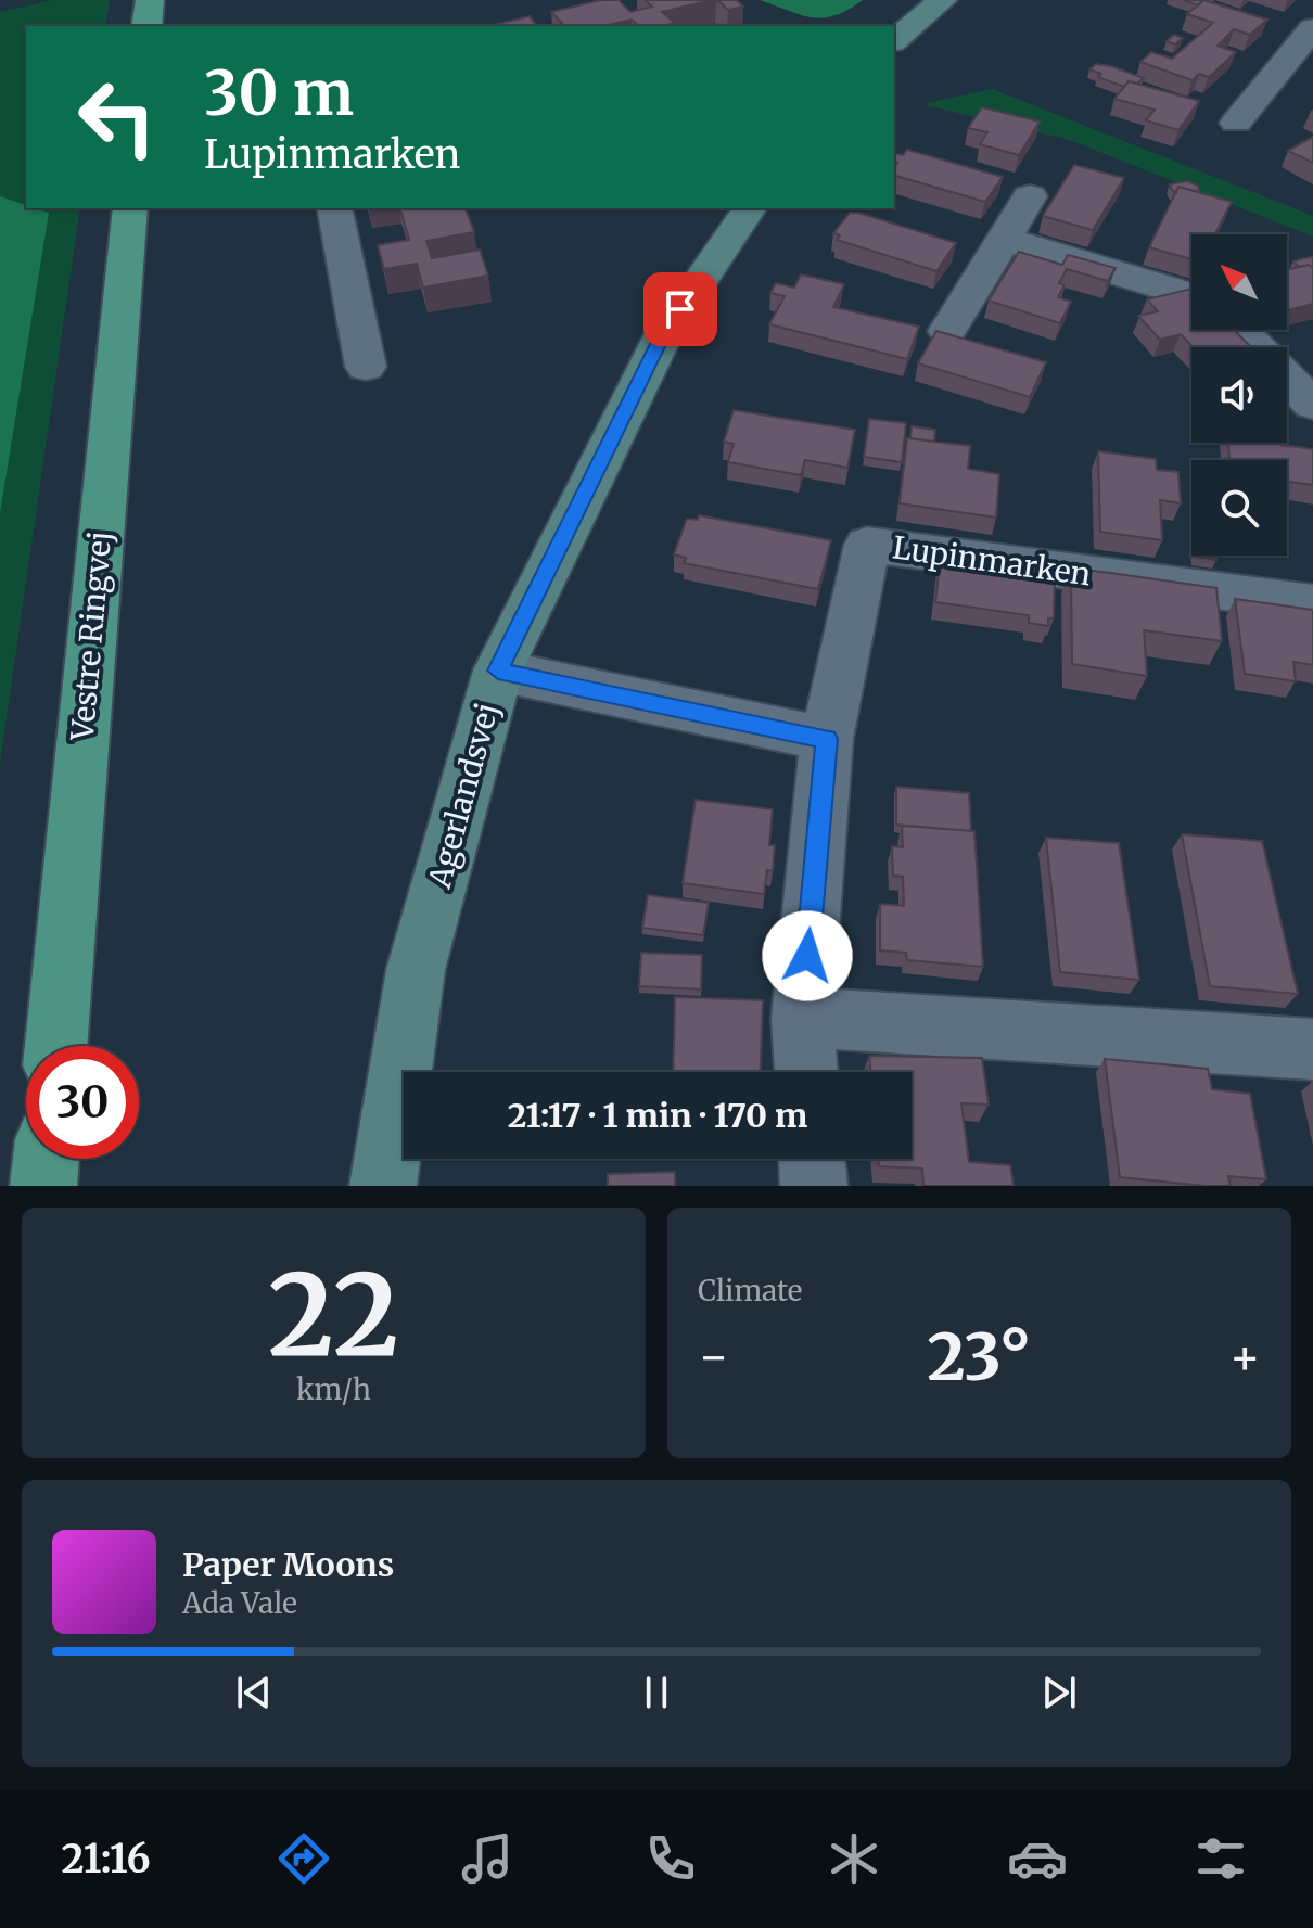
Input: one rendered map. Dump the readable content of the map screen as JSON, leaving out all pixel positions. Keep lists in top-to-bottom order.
{
  "streets": {
    "main road": ["Vestre Ringvej"],
    "street": ["Lupinmarken", "Agerlandsvej"]
  },
  "north": "top left",
  "page": {
    "turn": ["30 m", "Lupinmarken"],
    "limit": "30",
    "trip": "21:17 · 1 min · 170 m",
    "tile": [
      ["22", "km/h"],
      "Climate"
    ],
    "heat": ["−", "23°", "+"],
    "song": ["Paper Moons", "Ada Vale"],
    "tabs": "21:16"
  }
}
